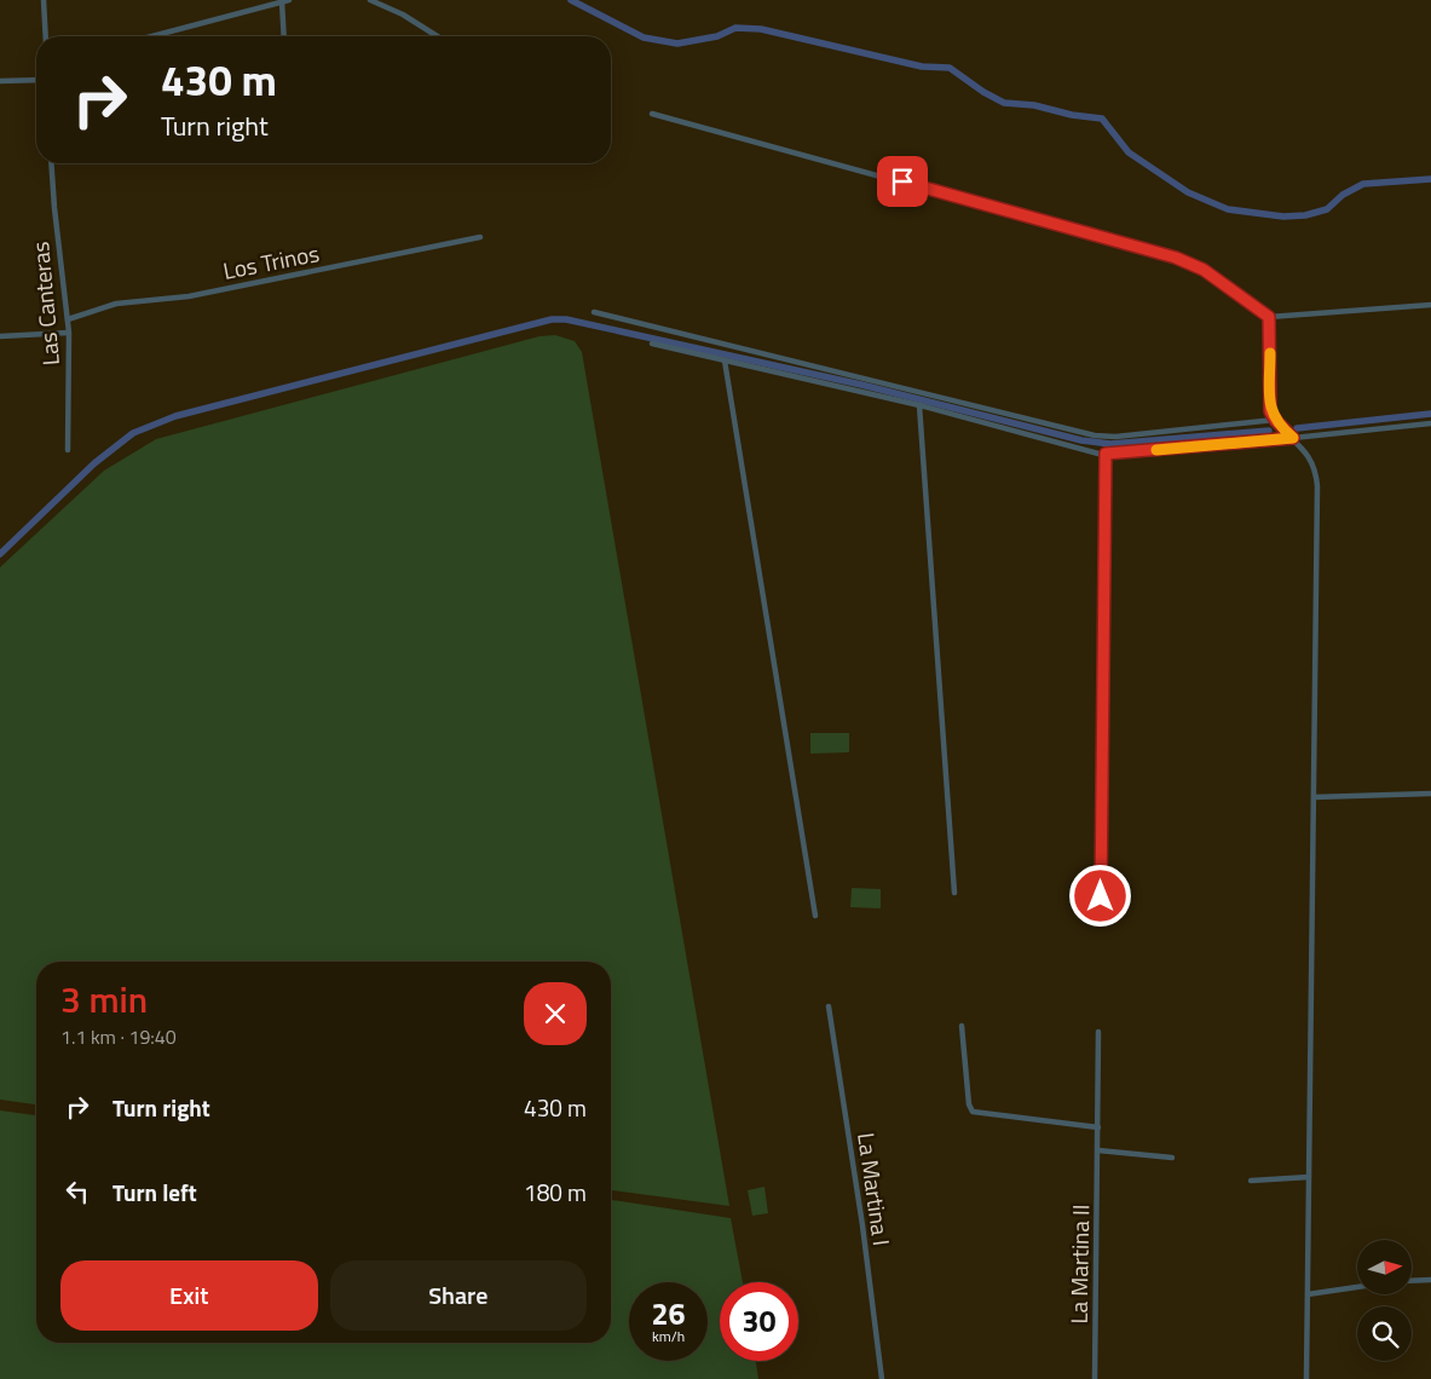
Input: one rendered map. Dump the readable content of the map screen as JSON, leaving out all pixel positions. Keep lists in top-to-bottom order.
{
  "streets": {
    "street": [
      "Los Trinos",
      "Las Canteras",
      "La Martina I",
      "La Martina II"
    ]
  },
  "crossings": [
    ["Los Trinos", "Las Canteras"]
  ],
  "north": "right",
  "page": {
    "turn": ["430 m", "Turn right"],
    "heading": ["3 min", "1.1 km · 19:40"],
    "list": [
      {
        "name": "Turn right",
        "value": "430 m"
      },
      {
        "name": "Turn left",
        "value": "180 m"
      }
    ],
    "buttons": ["Exit", "Share"],
    "speed": "26 km/h",
    "limit": "30"
  }
}
